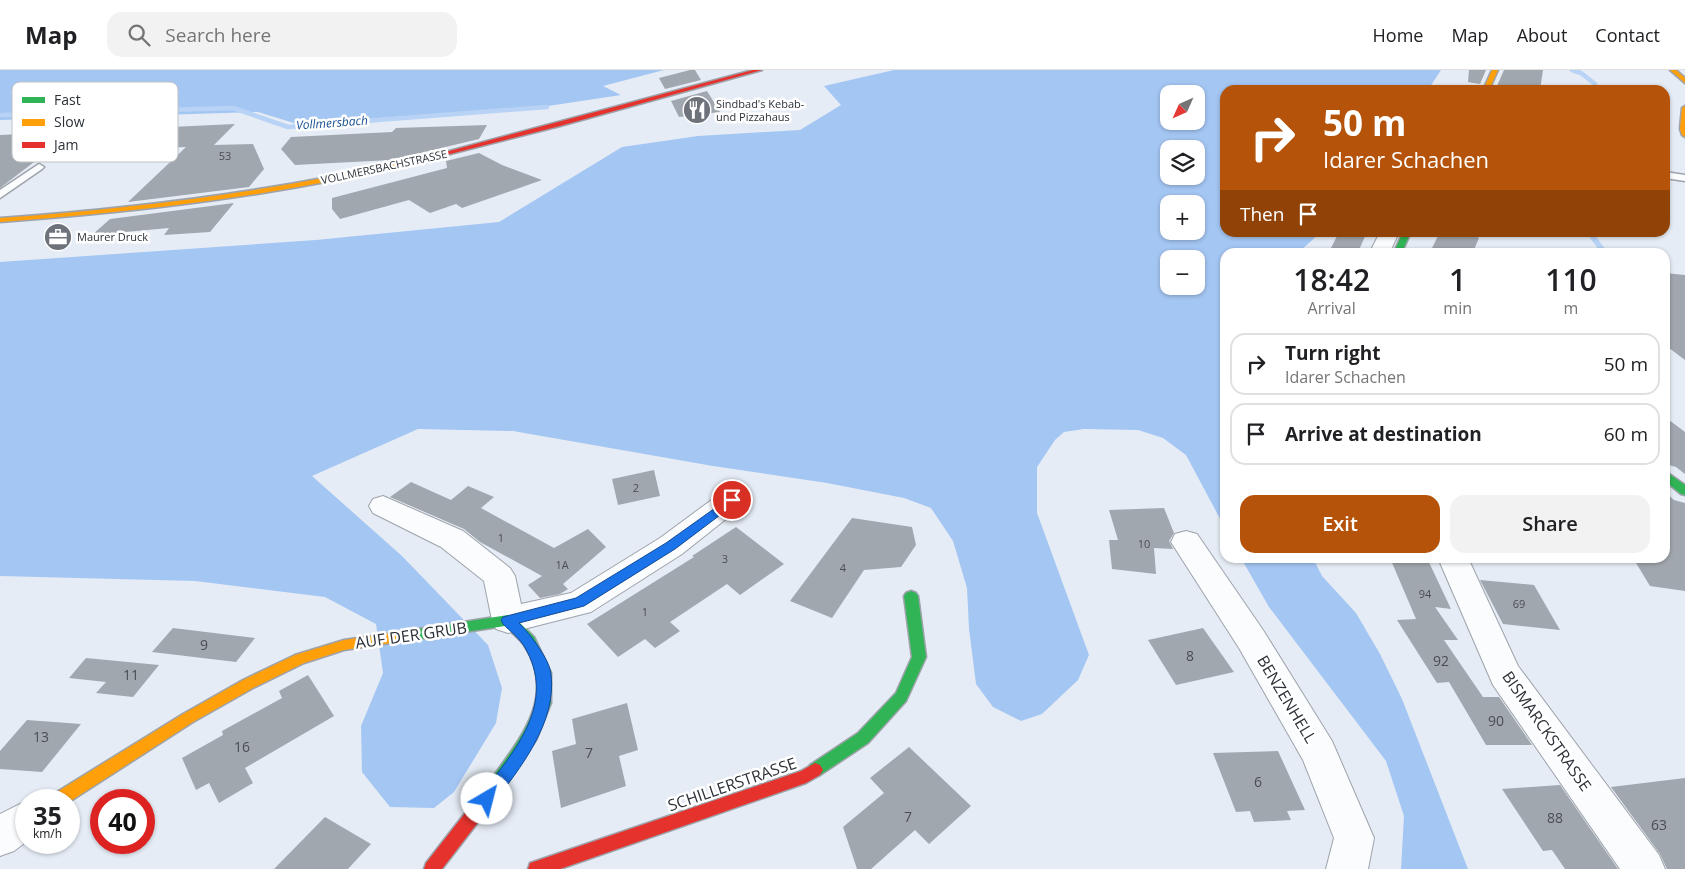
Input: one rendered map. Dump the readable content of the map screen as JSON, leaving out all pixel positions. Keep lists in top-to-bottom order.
{
  "streets": {
    "main road": ["VOLLMERSBACHSTRASSE", "AUF DER GRUB", "SCHILLERSTRASSE"],
    "street": ["BENZENHELL", "BISMARCKSTRASSE"]
  },
  "water": ["Vollmersbach"],
  "places": {
    "restaurant": ["Sindbad's Kebab- und Pizzahaus"],
    "office": ["Maurer Druck"]
  },
  "house_numbers": [
    "53",
    "2",
    "1",
    "10",
    "3",
    "1A",
    "4",
    "94",
    "69",
    "1",
    "9",
    "8",
    "92",
    "11",
    "90",
    "13",
    "16",
    "7",
    "6",
    "7",
    "88",
    "63"
  ],
  "legend": ["Fast", "Slow", "Jam"],
  "north": "bottom left",
  "page": {
    "header": "Map",
    "search": "Search here",
    "nav": [
      "Home",
      "Map",
      "About",
      "Contact"
    ],
    "map_buttons": ["+", "−"],
    "turn": ["50 m", "Idarer Schachen"],
    "then": "Then",
    "eta": [
      "18:42",
      "Arrival",
      "1",
      "min",
      "110",
      "m"
    ],
    "list": [
      {
        "name": "Turn right",
        "note": "Idarer Schachen",
        "value": "50 m"
      },
      {
        "name": "Arrive at destination",
        "value": "60 m"
      }
    ],
    "buttons": ["Exit", "Share"],
    "speed": "35 km/h",
    "limit": "40"
  }
}
